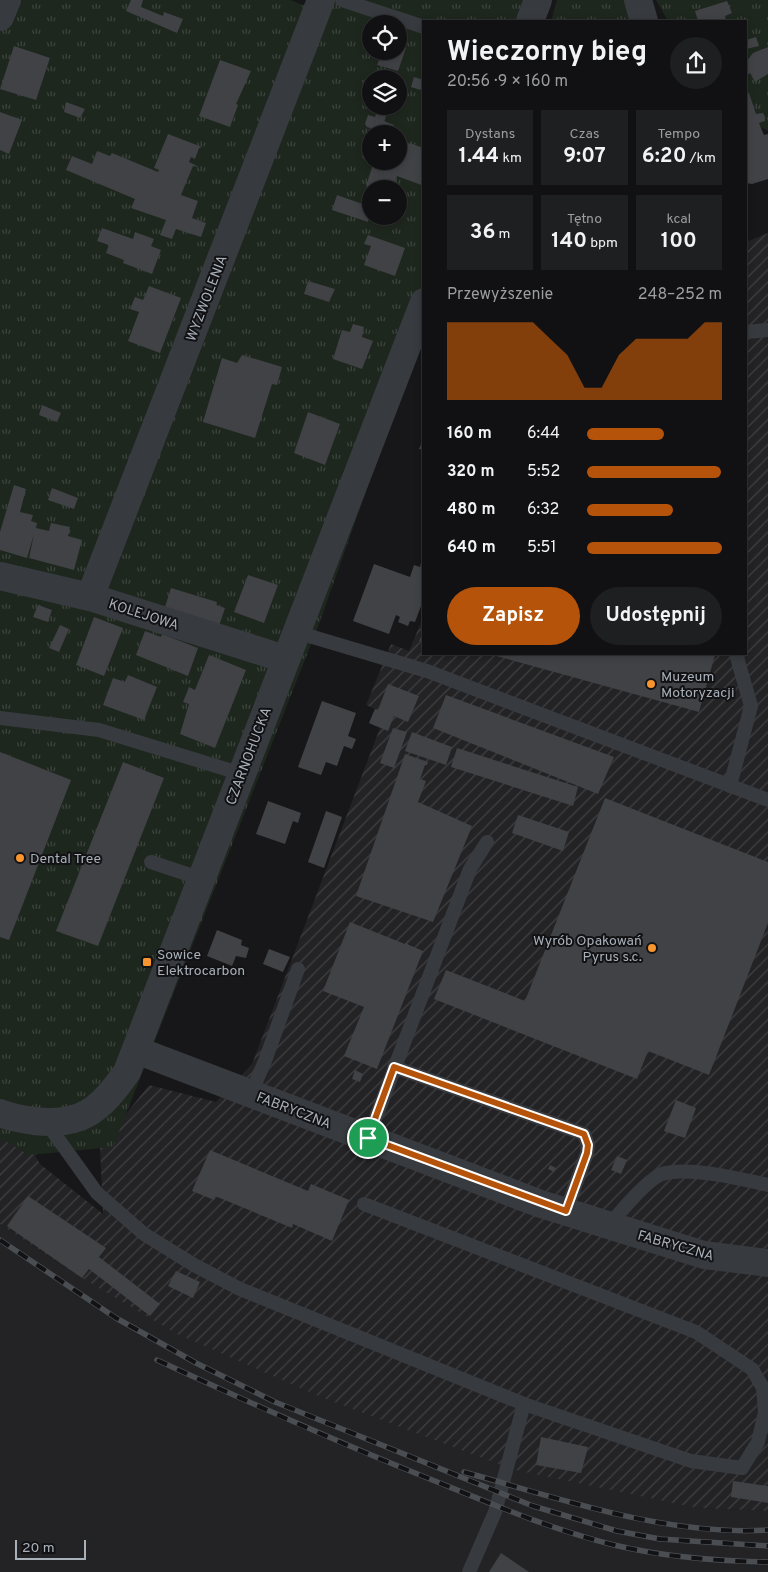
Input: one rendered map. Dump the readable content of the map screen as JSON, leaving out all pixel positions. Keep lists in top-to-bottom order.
{
  "streets": {
    "street": [
      "WYZWOLENIA",
      "KOLEJOWA",
      "CZARNOHUCKA",
      "FABRYCZNA"
    ]
  },
  "crossings": [
    ["WYZWOLENIA", "KOLEJOWA"],
    ["KOLEJOWA", "CZARNOHUCKA"],
    ["CZARNOHUCKA", "FABRYCZNA"]
  ],
  "places": {
    "other": ["Muzeum Motoryzacji", "Dental Tree", "Wyrób Opakowań Pyrus s.c."],
    "transit": ["Sowice Elektrocarbon"]
  },
  "scale_bar": "20 m",
  "page": {
    "map_buttons": ["+", "−"],
    "heading": ["Wieczorny bieg", "20:56 · 9 × 160 m"],
    "stats": [
      ["Dystans", "1.44 km"],
      ["Czas", "9:07"],
      ["Tempo", "6:20 /km"],
      ["36 m"],
      ["Tętno", "140 bpm"],
      ["kcal", "100"]
    ],
    "chart": ["Przewyższenie", "248–252 m"],
    "list": [
      {
        "name": "160 m",
        "note": "6:44"
      },
      {
        "name": "320 m",
        "note": "5:52"
      },
      {
        "name": "480 m",
        "note": "6:32"
      },
      {
        "name": "640 m",
        "note": "5:51"
      }
    ],
    "buttons": ["Zapisz", "Udostępnij"],
    "scale": "20 m"
  }
}
